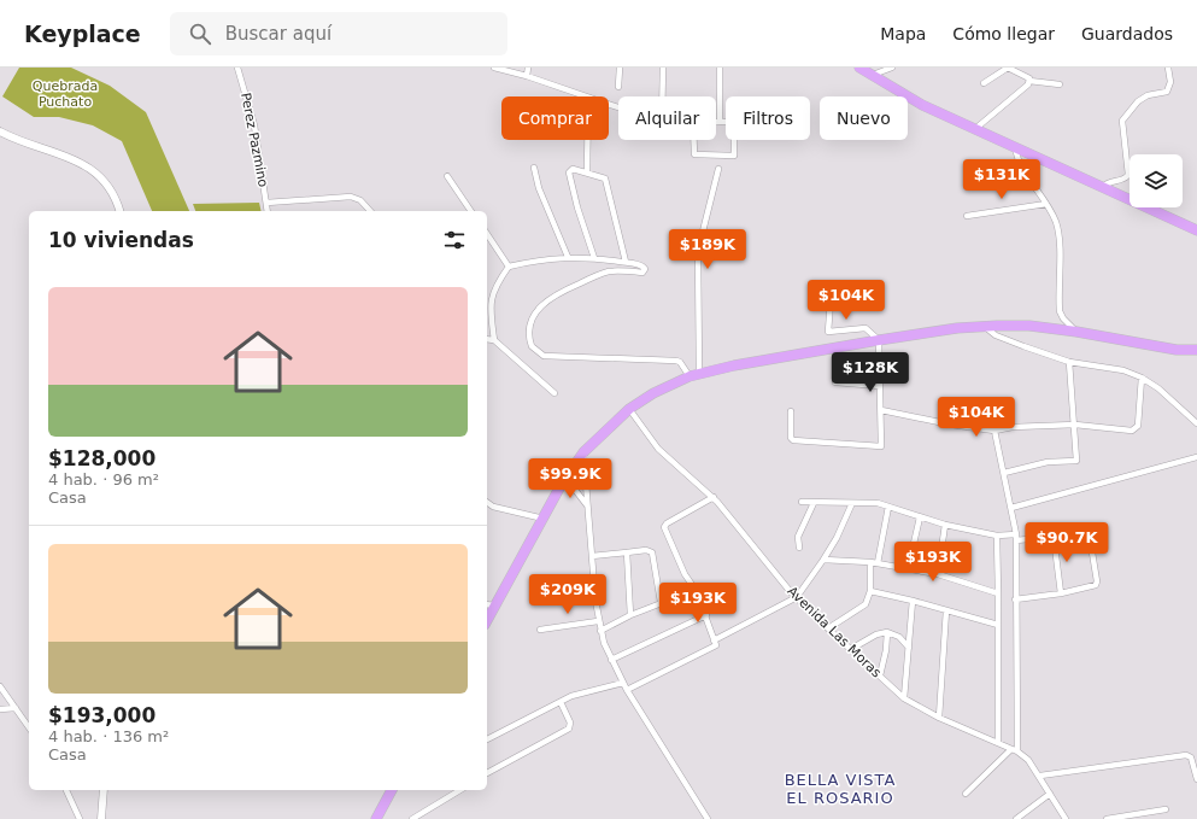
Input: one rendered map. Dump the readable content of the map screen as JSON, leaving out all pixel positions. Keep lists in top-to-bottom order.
{
  "streets": {
    "street": ["Perez Pazmino", "Avenida Las Moras"]
  },
  "districts": ["BELLA VISTA EL ROSARIO"],
  "parks": ["Quebrada Puchato"],
  "page": {
    "header": "Keyplace",
    "search": "Buscar aquí",
    "nav": ["Mapa", "Cómo llegar", "Guardados"],
    "chip": [
      "Comprar",
      "Alquilar",
      "Filtros",
      "Nuevo"
    ],
    "price": [
      "$131K",
      "$189K",
      "$104K",
      "$128K",
      "$104K",
      "$99.9K",
      "$90.7K",
      "$193K",
      "$209K",
      "$193K"
    ],
    "heading": "10 viviendas",
    "list": [
      {
        "name": "$128,000",
        "note": "4 hab. · 96 m² · Casa"
      },
      {
        "name": "$193,000",
        "note": "4 hab. · 136 m² · Casa"
      }
    ]
  }
}
